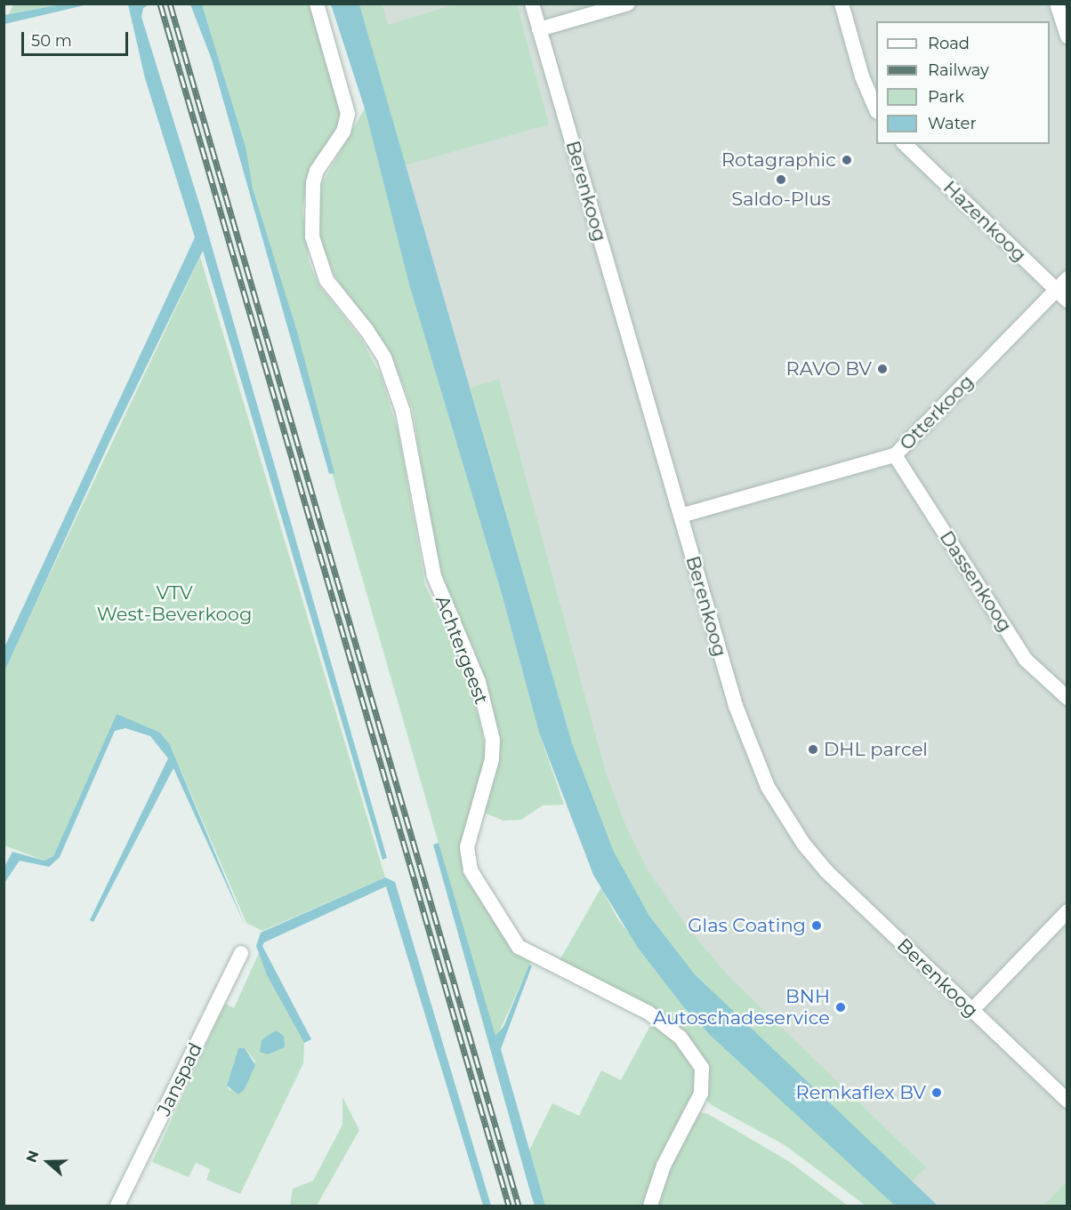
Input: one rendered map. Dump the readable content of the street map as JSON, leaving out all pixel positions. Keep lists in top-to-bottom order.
{
  "streets": {
    "street": [
      "Berenkoog",
      "Hazenkoog",
      "Otterkoog",
      "Dassenkoog",
      "Achtergeest",
      "Janspad"
    ]
  },
  "crossings": [
    ["Berenkoog", "Otterkoog"],
    ["Hazenkoog", "Otterkoog"],
    ["Otterkoog", "Dassenkoog"]
  ],
  "parks": ["VTV West-Beverkoog"],
  "places": [
    "Rotagraphic",
    "Saldo-Plus",
    "RAVO BV",
    "DHL parcel",
    "Glas Coating",
    "BNH Autoschadeservice",
    "Remkaflex BV"
  ],
  "legend": [
    "Road",
    "Railway",
    "Park",
    "Water"
  ],
  "scale_bar": "50 m",
  "north": "left"
}
